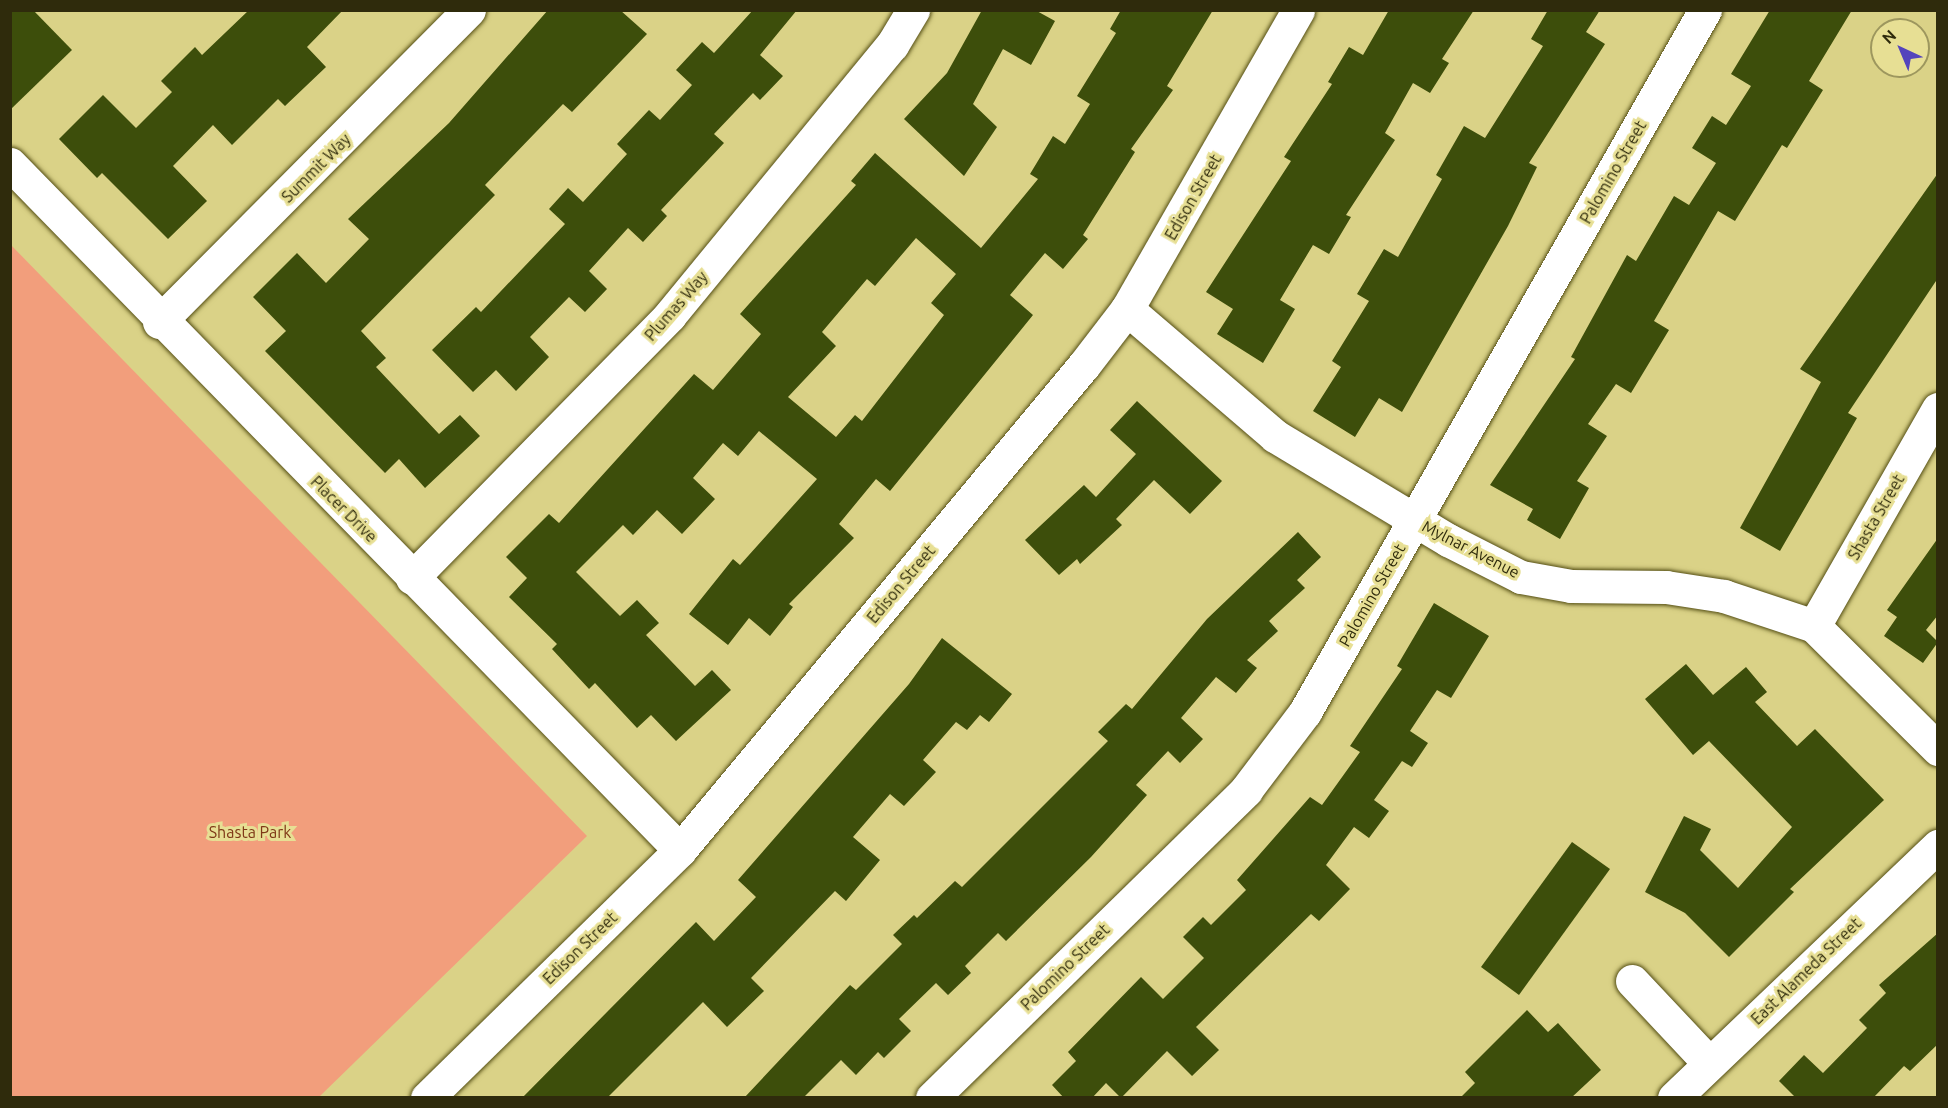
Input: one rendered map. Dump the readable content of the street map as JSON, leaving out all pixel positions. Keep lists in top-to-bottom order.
{
  "streets": {
    "street": [
      "Summit Way",
      "Palomino Street",
      "Edison Street",
      "Plumas Way",
      "Placer Drive",
      "Shasta Street",
      "Mylnar Avenue",
      "East Alameda Street"
    ]
  },
  "crossings": [
    ["Summit Way", "Placer Drive"],
    ["Palomino Street", "Mylnar Avenue"],
    ["Edison Street", "Placer Drive"],
    ["Edison Street", "Mylnar Avenue"],
    ["Plumas Way", "Placer Drive"],
    ["Shasta Street", "Mylnar Avenue"]
  ],
  "parks": ["Shasta Park"],
  "north": "top left"
}
